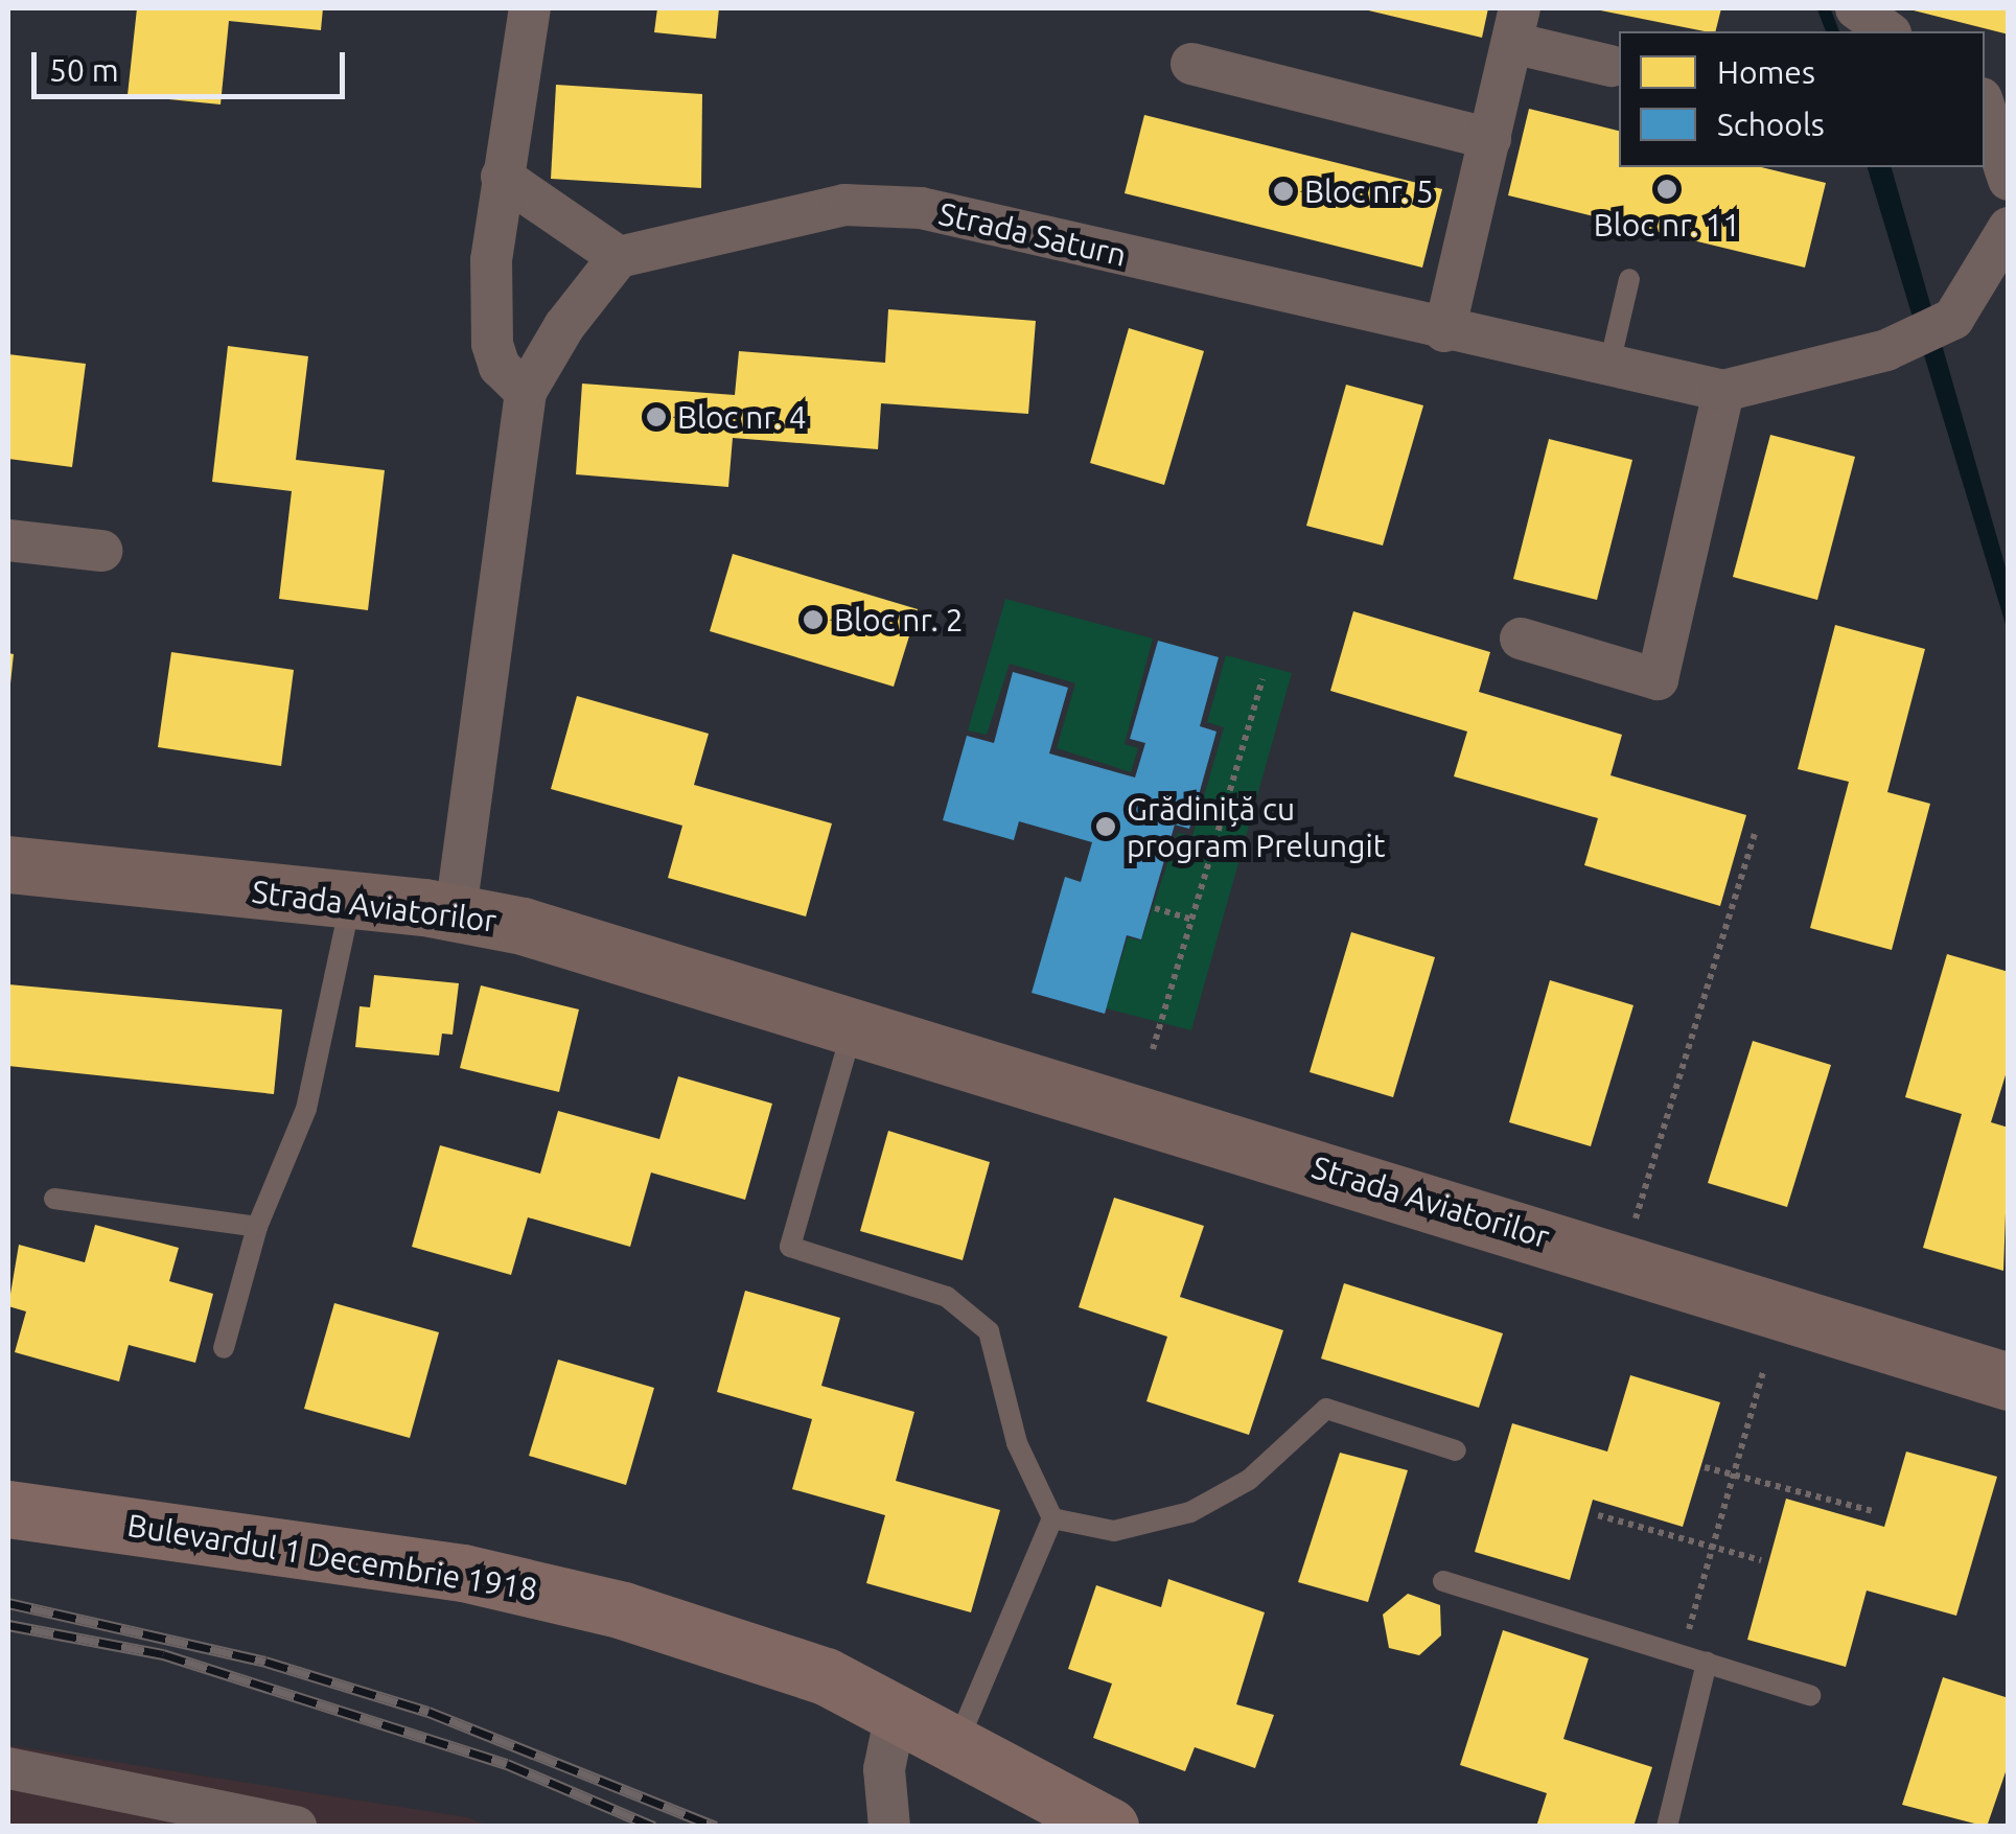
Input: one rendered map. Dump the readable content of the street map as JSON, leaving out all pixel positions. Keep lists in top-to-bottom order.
{
  "streets": {
    "main road": ["Bulevardul 1 Decembrie 1918"],
    "street": ["Strada Saturn", "Strada Aviatorilor"]
  },
  "places": [
    "Bloc nr. 11",
    "Bloc nr. 5",
    "Bloc nr. 4",
    "Bloc nr. 2",
    "Grădiniță cu program Prelungit"
  ],
  "legend": ["Homes", "Schools"],
  "scale_bar": "50 m"
}
